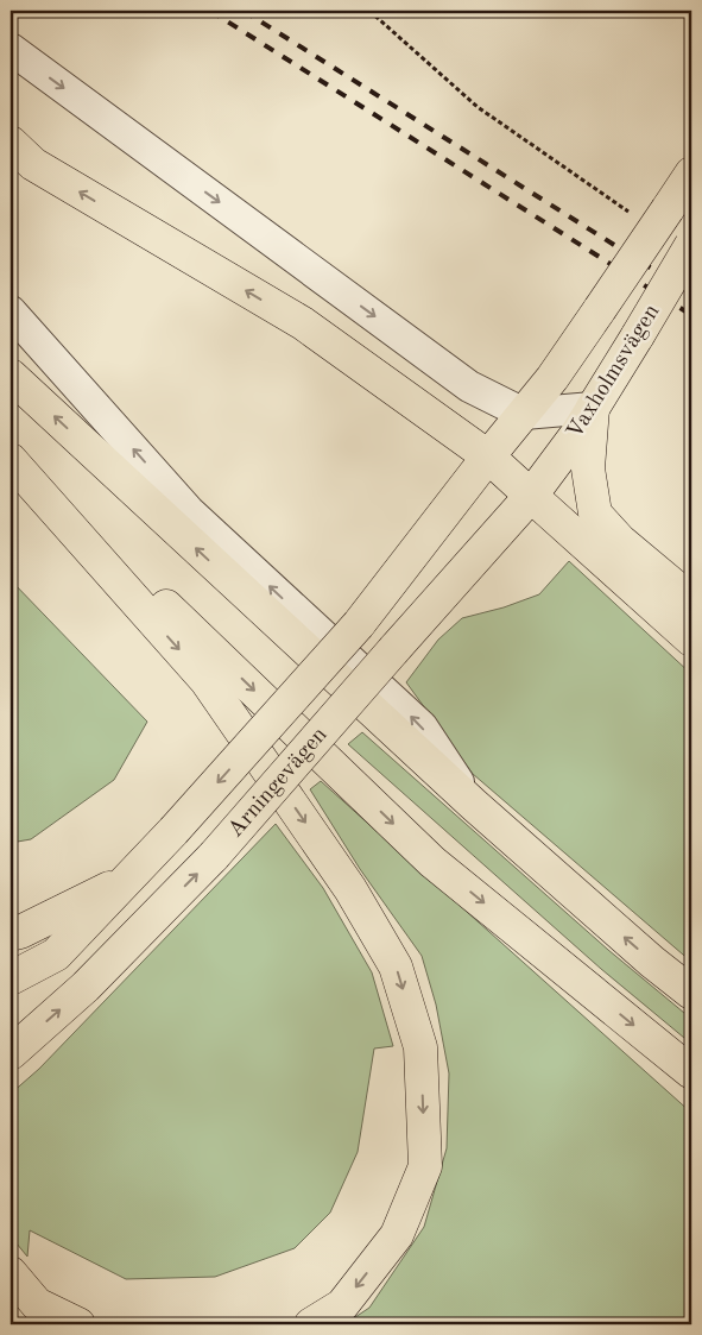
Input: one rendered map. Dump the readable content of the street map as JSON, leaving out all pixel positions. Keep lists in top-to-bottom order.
{
  "streets": {
    "main road": ["Vaxholmsvägen", "Arningevägen"]
  },
  "crossings": [
    ["Vaxholmsvägen", "Arningevägen"]
  ]
}
